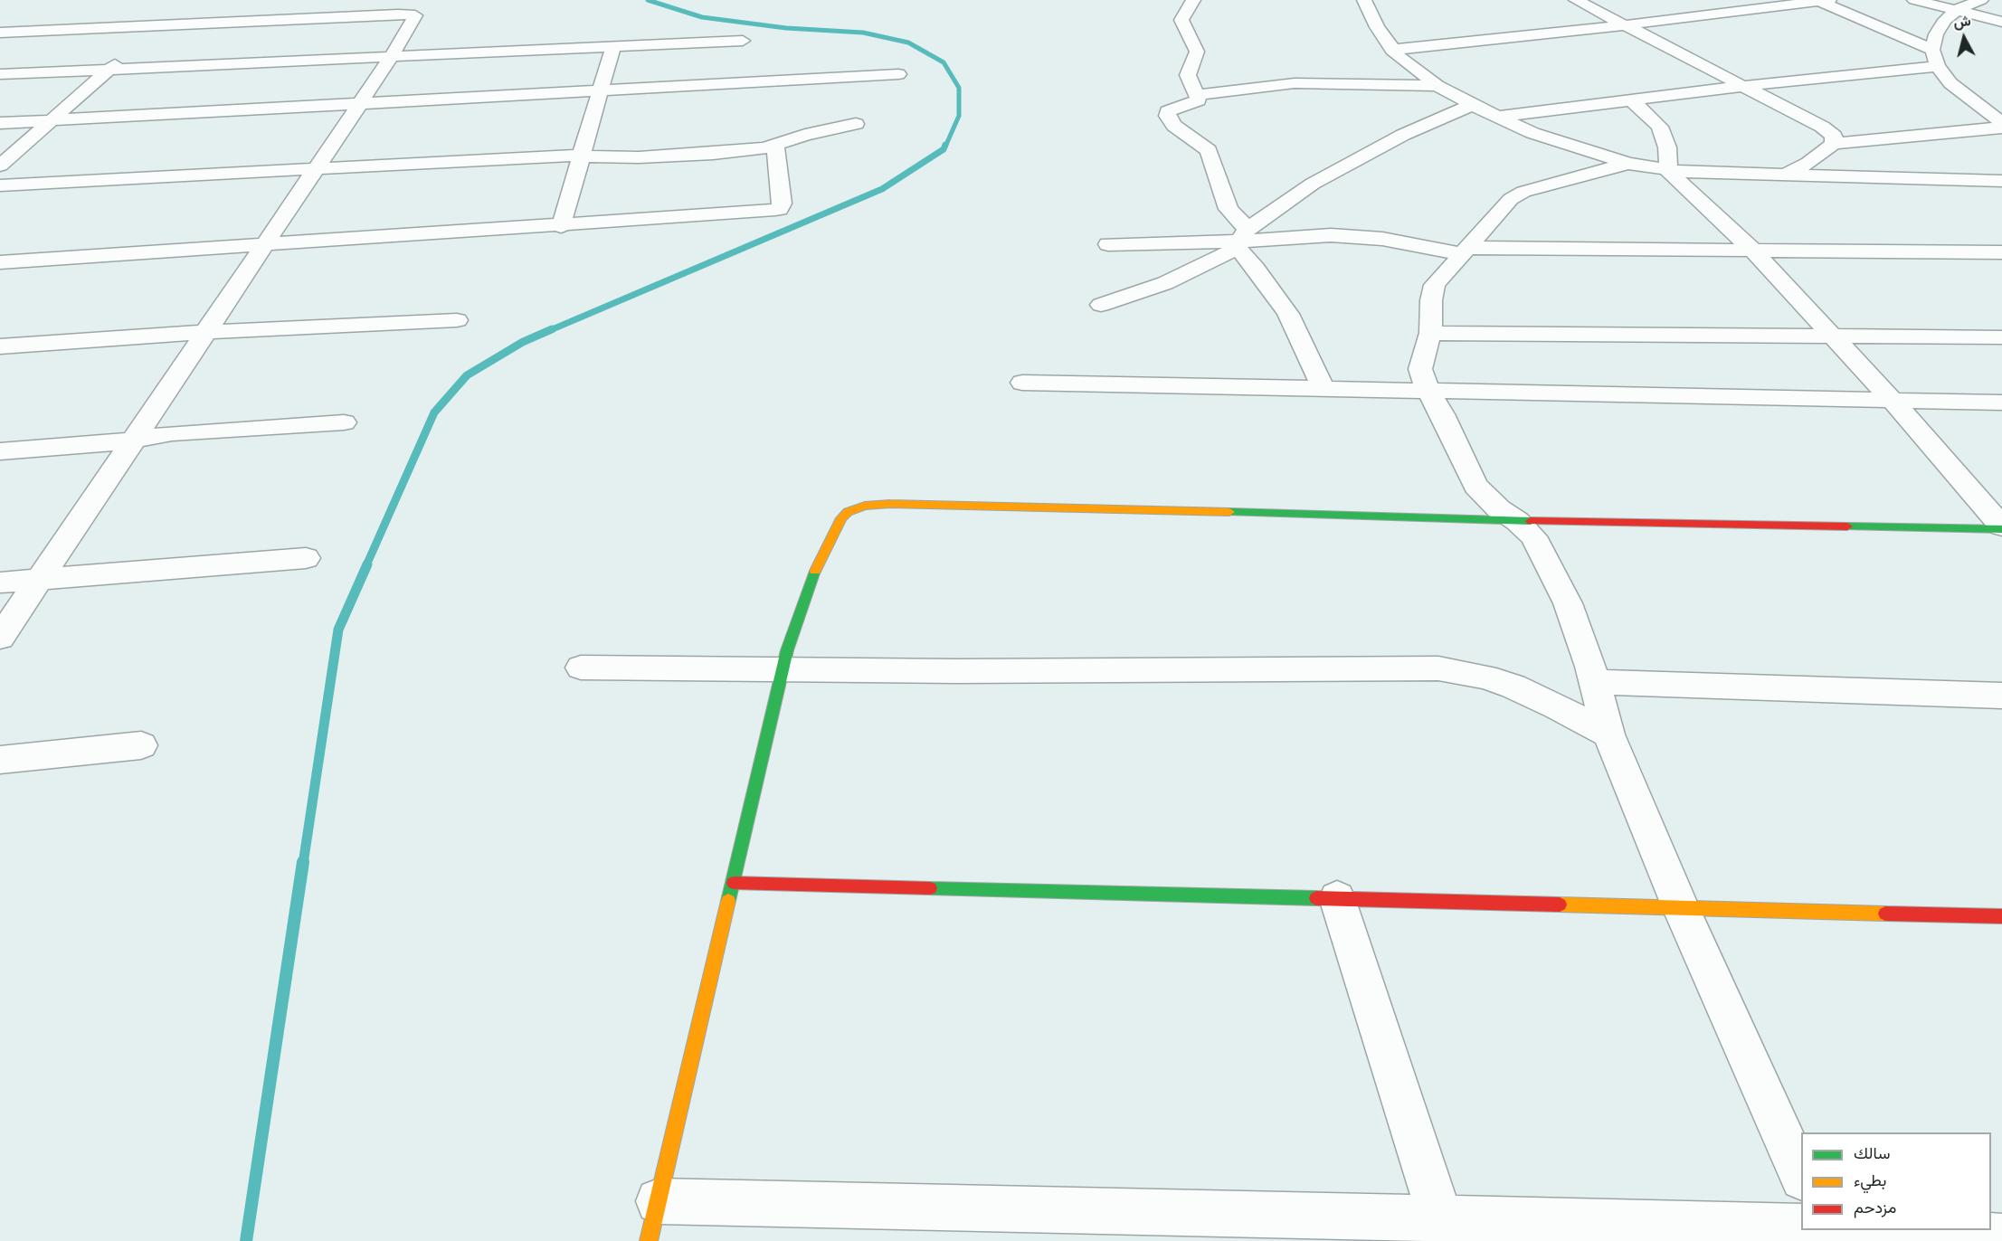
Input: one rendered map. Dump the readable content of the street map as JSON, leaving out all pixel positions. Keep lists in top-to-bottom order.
{
  "legend": ["سالك", "بطيء", "مزدحم"],
  "north": "top"
}
